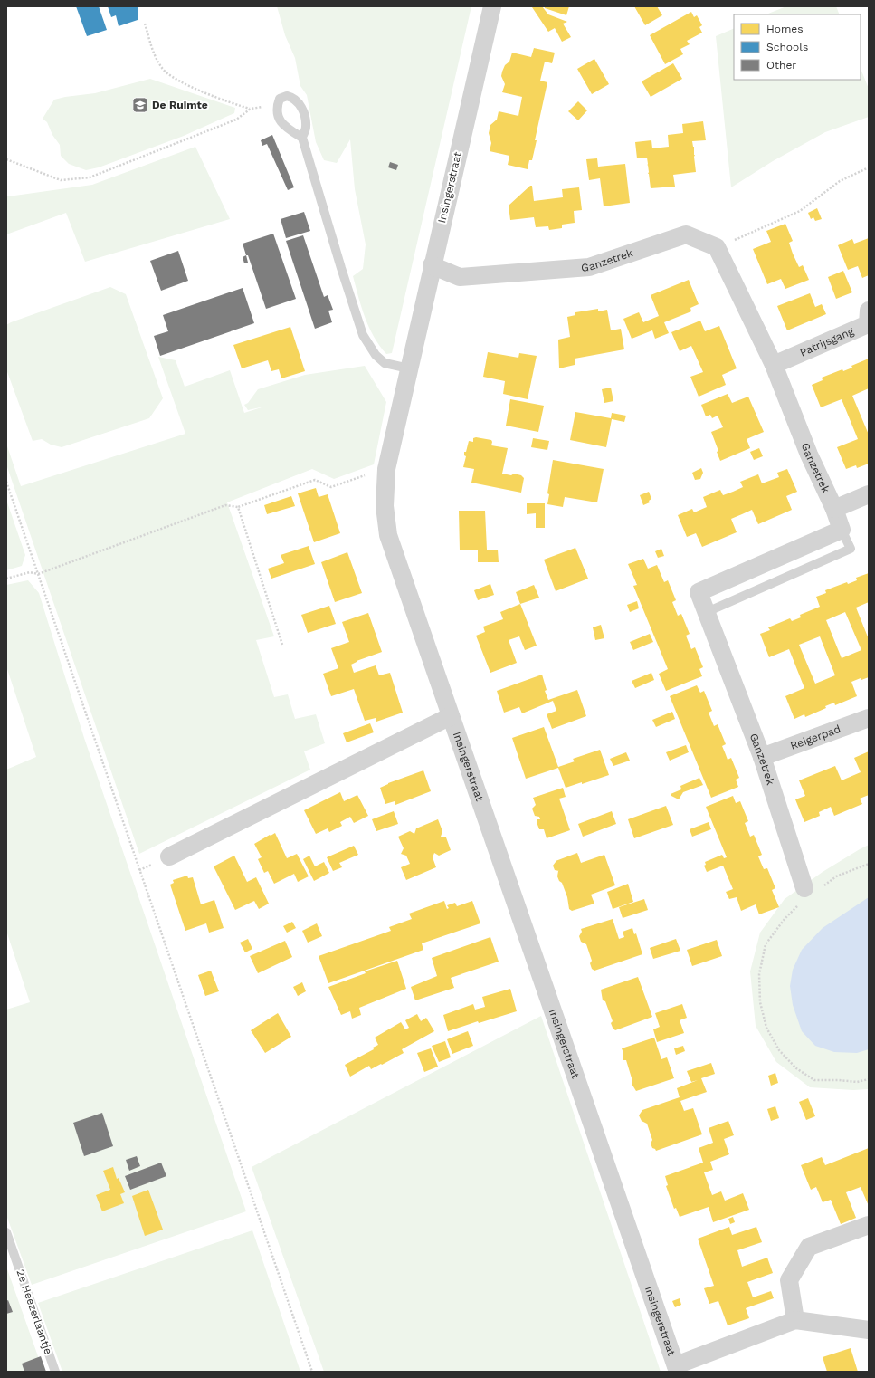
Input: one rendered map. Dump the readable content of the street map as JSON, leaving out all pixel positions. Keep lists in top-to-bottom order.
{
  "streets": {
    "street": [
      "Insingerstraat",
      "Ganzetrek",
      "Patrijsgang",
      "Reigerpad"
    ],
    "lane": ["2e Heezerlaantje"]
  },
  "crossings": [
    ["Insingerstraat", "Ganzetrek"],
    ["Ganzetrek", "Patrijsgang"],
    ["Ganzetrek", "Reigerpad"]
  ],
  "places": {
    "school or university": ["De Ruimte"]
  },
  "legend": ["Homes", "Schools", "Other"]
}
